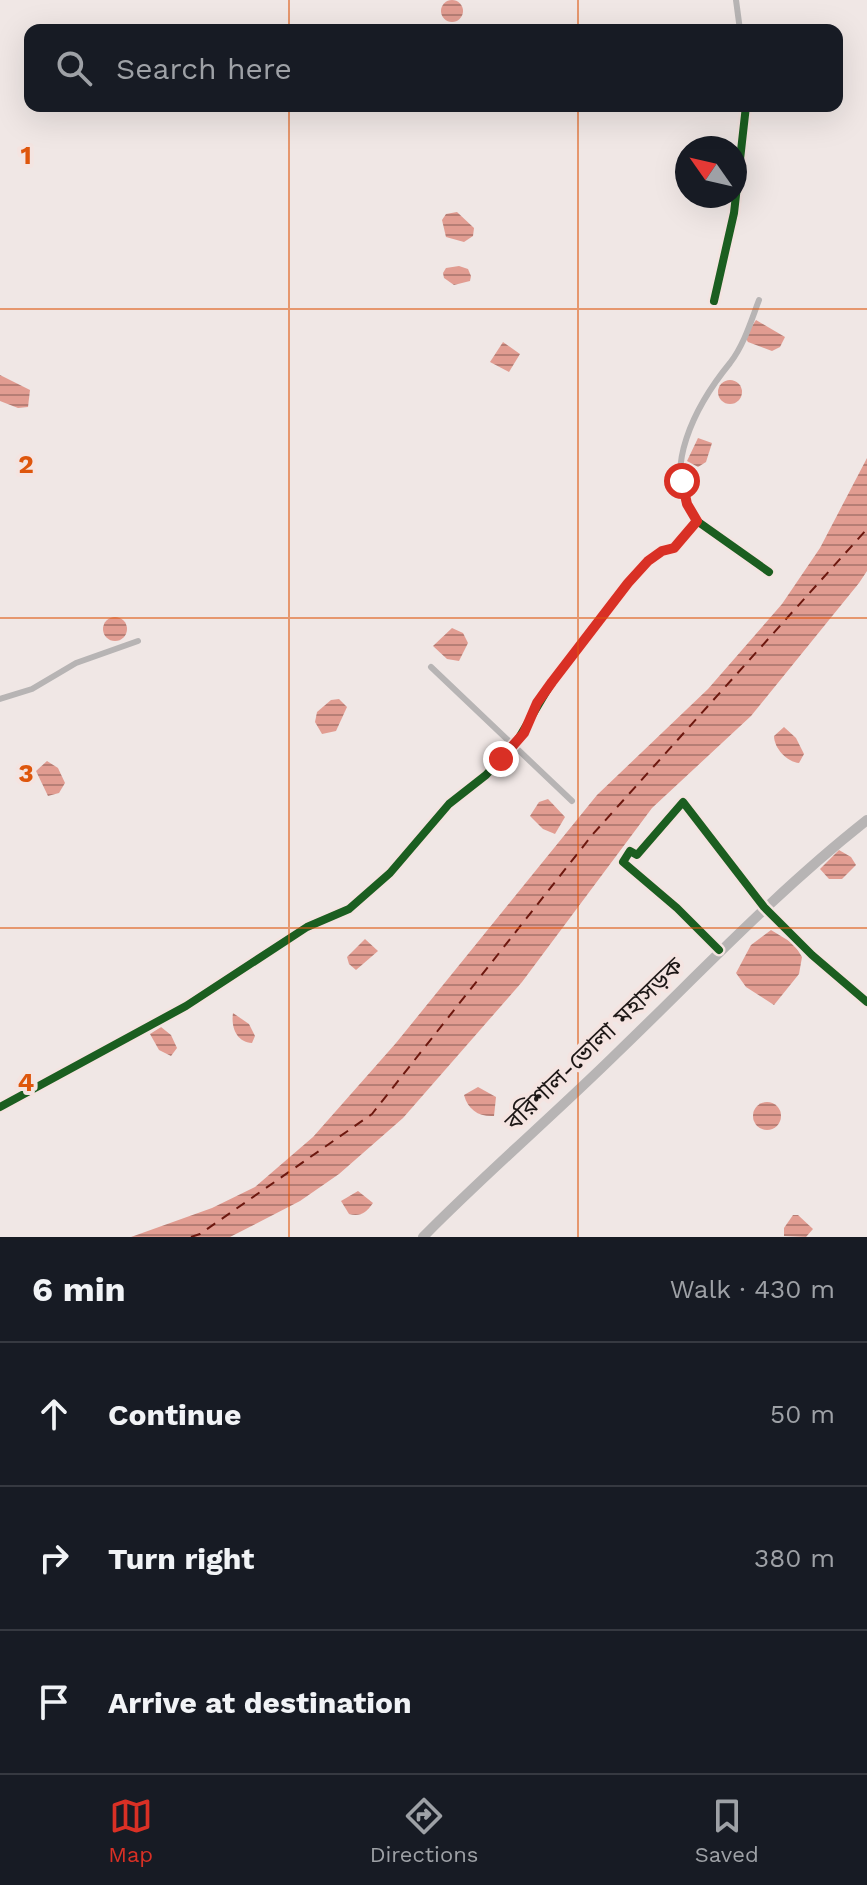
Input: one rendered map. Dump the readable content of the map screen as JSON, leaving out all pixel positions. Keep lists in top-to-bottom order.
{
  "streets": {
    "highway": ["বরিশাল-ভোলা মহাসড়ক"]
  },
  "north": "top left",
  "page": {
    "search": "Search here",
    "heading": ["6 min", "Walk · 430 m"],
    "list": [
      ["Continue", "50 m"],
      ["Turn right", "380 m"],
      "Arrive at destination"
    ],
    "nav": ["Map", "Directions", "Saved"]
  },
  "grid": {
    "rows": [
      "1",
      "2",
      "3",
      "4"
    ]
  }
}
